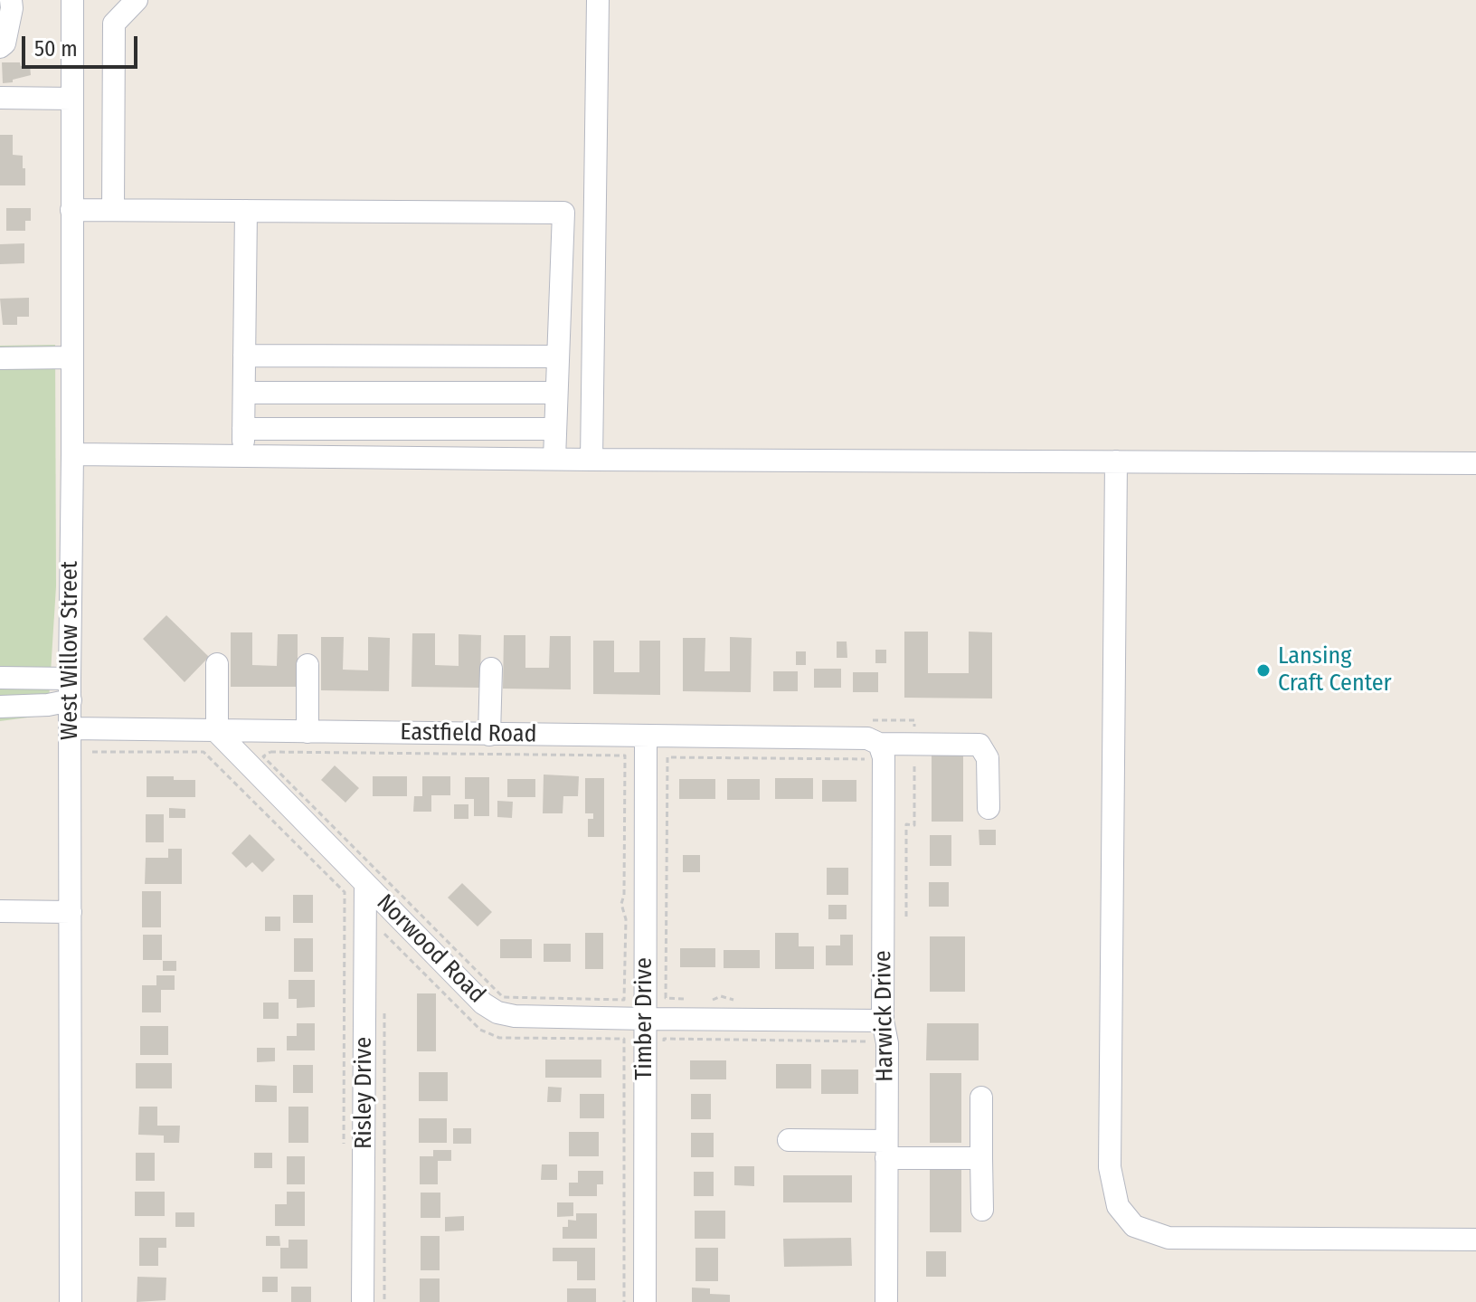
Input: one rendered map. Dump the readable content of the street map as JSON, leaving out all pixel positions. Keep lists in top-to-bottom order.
{
  "streets": {
    "street": [
      "West Willow Street",
      "Eastfield Road",
      "Norwood Road",
      "Harwick Drive",
      "Timber Drive",
      "Risley Drive"
    ]
  },
  "crossings": [
    ["West Willow Street", "Eastfield Road"],
    ["Eastfield Road", "Norwood Road"],
    ["Eastfield Road", "Harwick Drive"],
    ["Eastfield Road", "Timber Drive"],
    ["Norwood Road", "Harwick Drive"],
    ["Norwood Road", "Timber Drive"],
    ["Norwood Road", "Risley Drive"]
  ],
  "places": ["Lansing Craft Center"],
  "scale_bar": "50 m"
}
